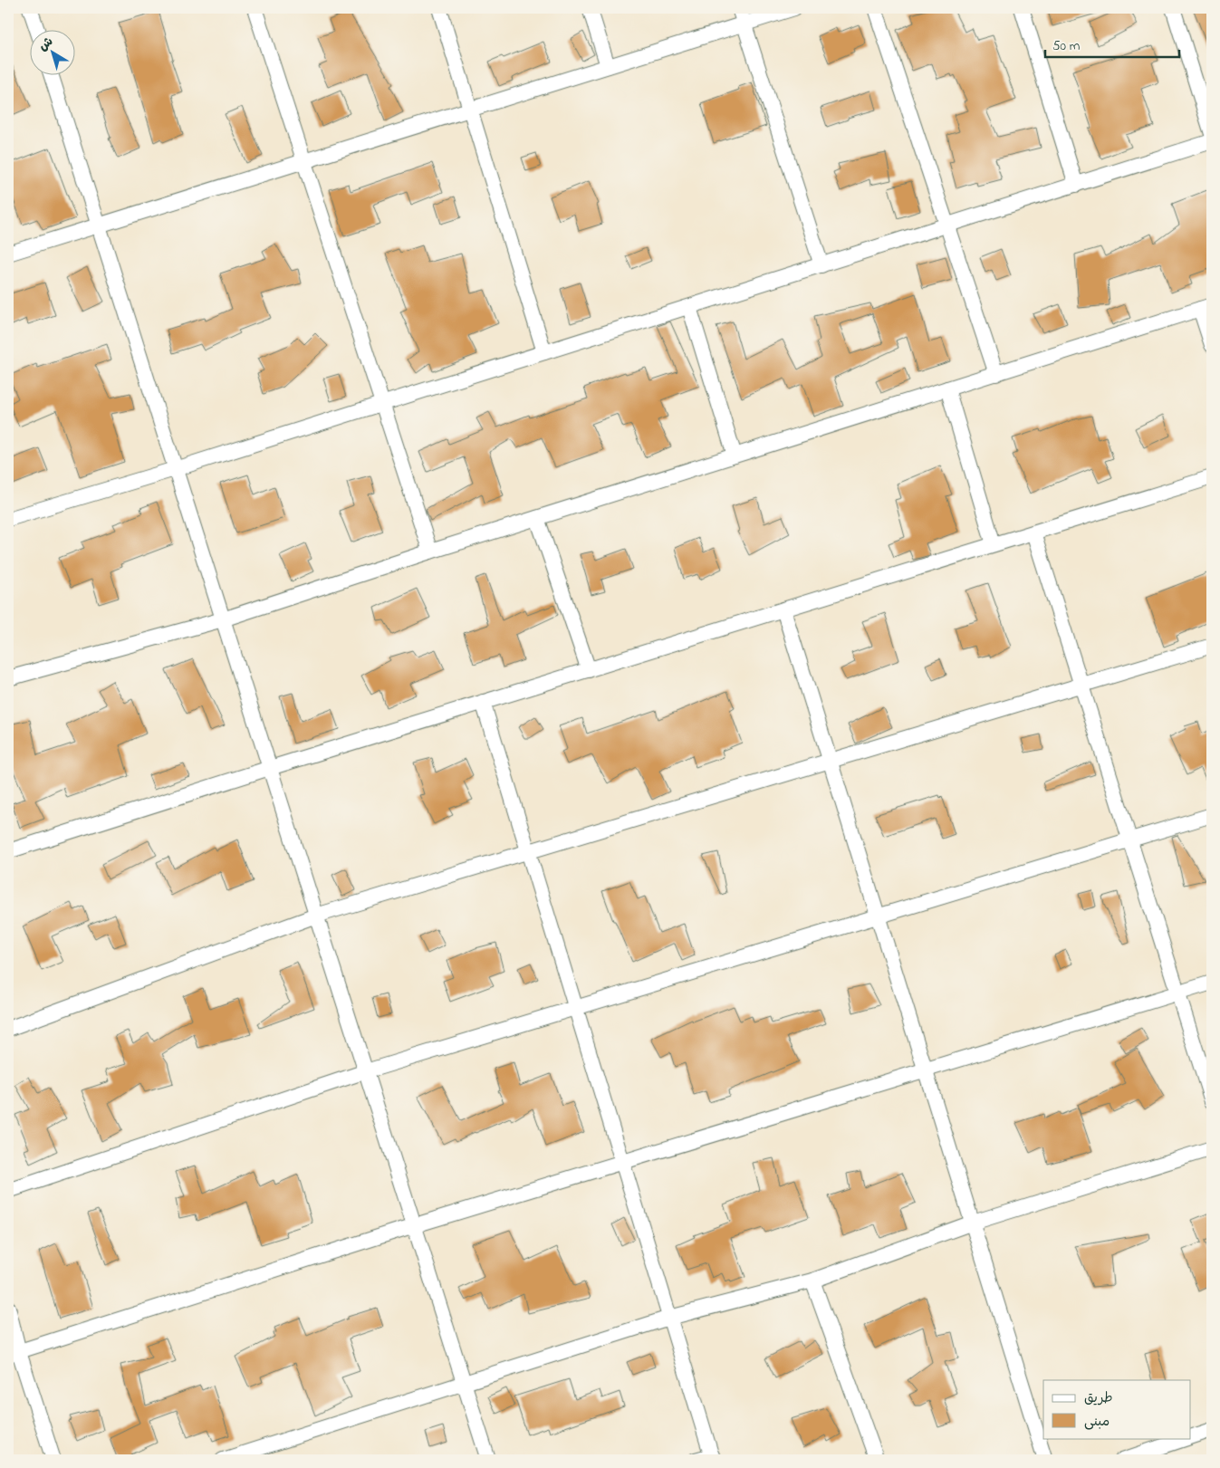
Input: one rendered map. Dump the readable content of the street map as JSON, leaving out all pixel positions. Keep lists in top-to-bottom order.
{
  "legend": ["طريق", "مبنى"],
  "scale_bar": "50 m",
  "north": "top left"
}
